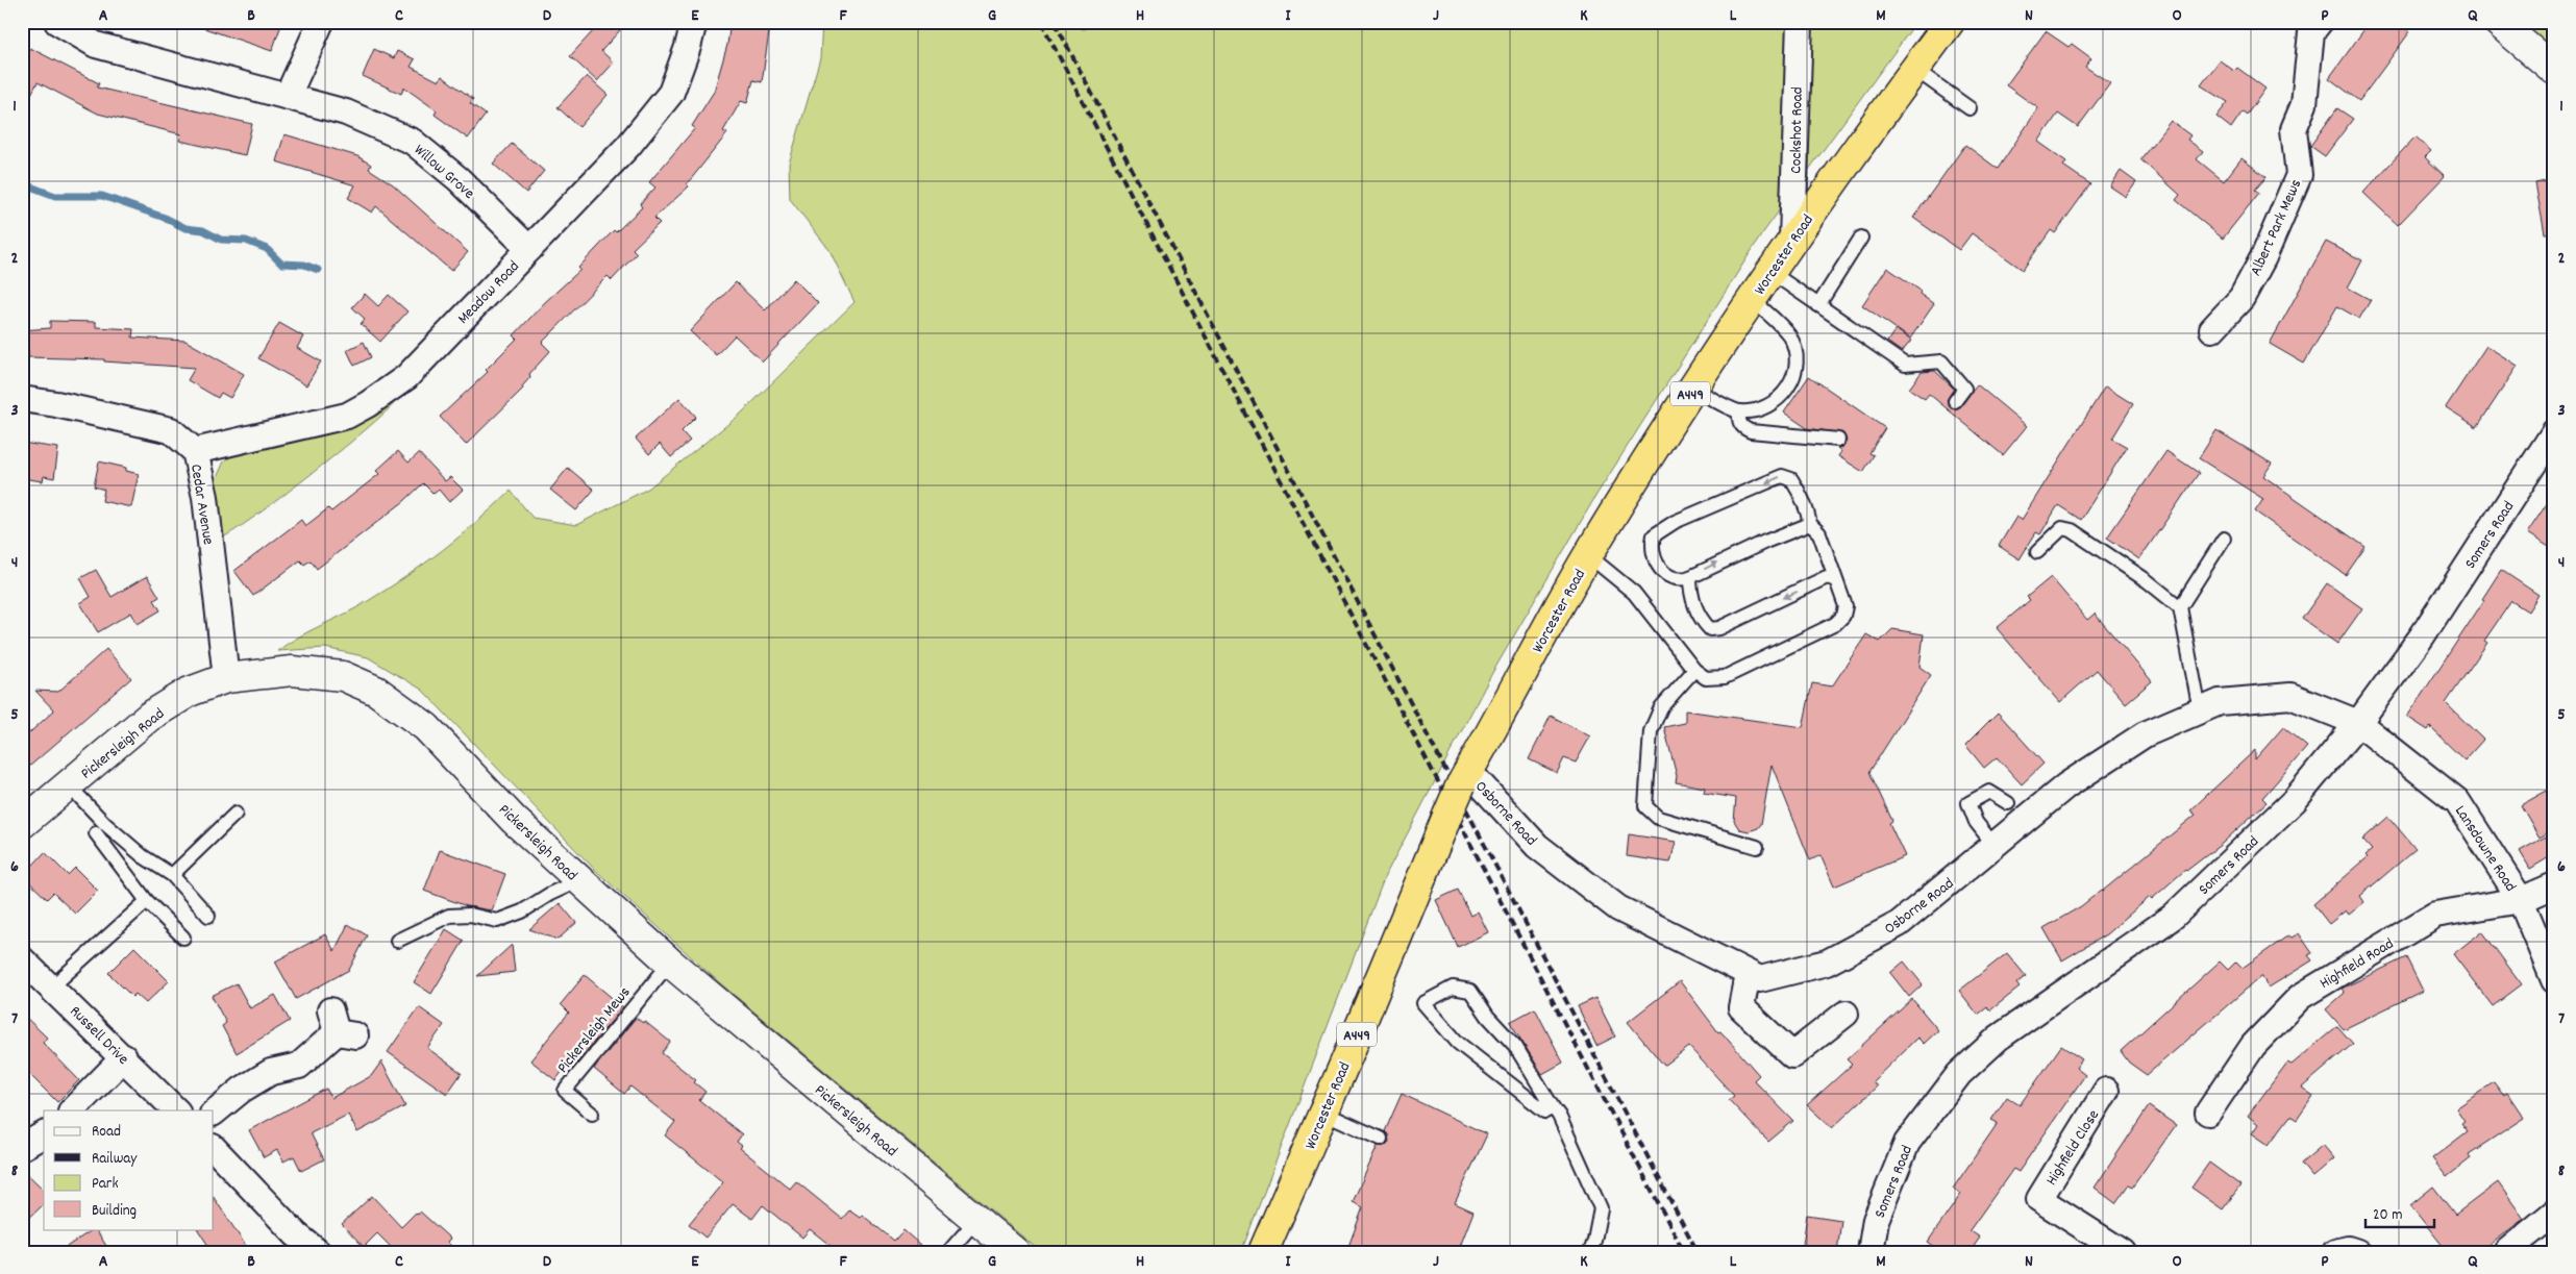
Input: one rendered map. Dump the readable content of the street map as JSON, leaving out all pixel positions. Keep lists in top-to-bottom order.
{
  "streets": {
    "highway": ["Worcester Road", "A449"],
    "street": [
      "Cockshot Road",
      "Willow Grove",
      "Albert Park Mews",
      "Meadow Road",
      "Cedar Avenue",
      "Somers Road",
      "Pickersleigh Road",
      "Osborne Road",
      "Lansdowne Road",
      "Highfield Road",
      "Russell Drive",
      "Highfield Close"
    ],
    "lane": ["Pickersleigh Mews"]
  },
  "crossings": [
    ["Cockshot Road", "Worcester Road"],
    ["Willow Grove", "Meadow Road"],
    ["Worcester Road", "Osborne Road"],
    ["Meadow Road", "Cedar Avenue"],
    ["Cedar Avenue", "Pickersleigh Road"],
    ["Somers Road", "Osborne Road"],
    ["Somers Road", "Lansdowne Road"],
    ["Pickersleigh Road", "Pickersleigh Mews"],
    ["Osborne Road", "Lansdowne Road"],
    ["Lansdowne Road", "Highfield Road"]
  ],
  "legend": [
    "Road",
    "Railway",
    "Park",
    "Building"
  ],
  "scale_bar": "20 m",
  "grid": {
    "columns": [
      "A",
      "B",
      "C",
      "D",
      "E",
      "F",
      "G",
      "H",
      "I",
      "J",
      "K",
      "L",
      "M",
      "N",
      "O",
      "P",
      "Q"
    ],
    "rows": [
      "1",
      "2",
      "3",
      "4",
      "5",
      "6",
      "7",
      "8"
    ]
  }
}
